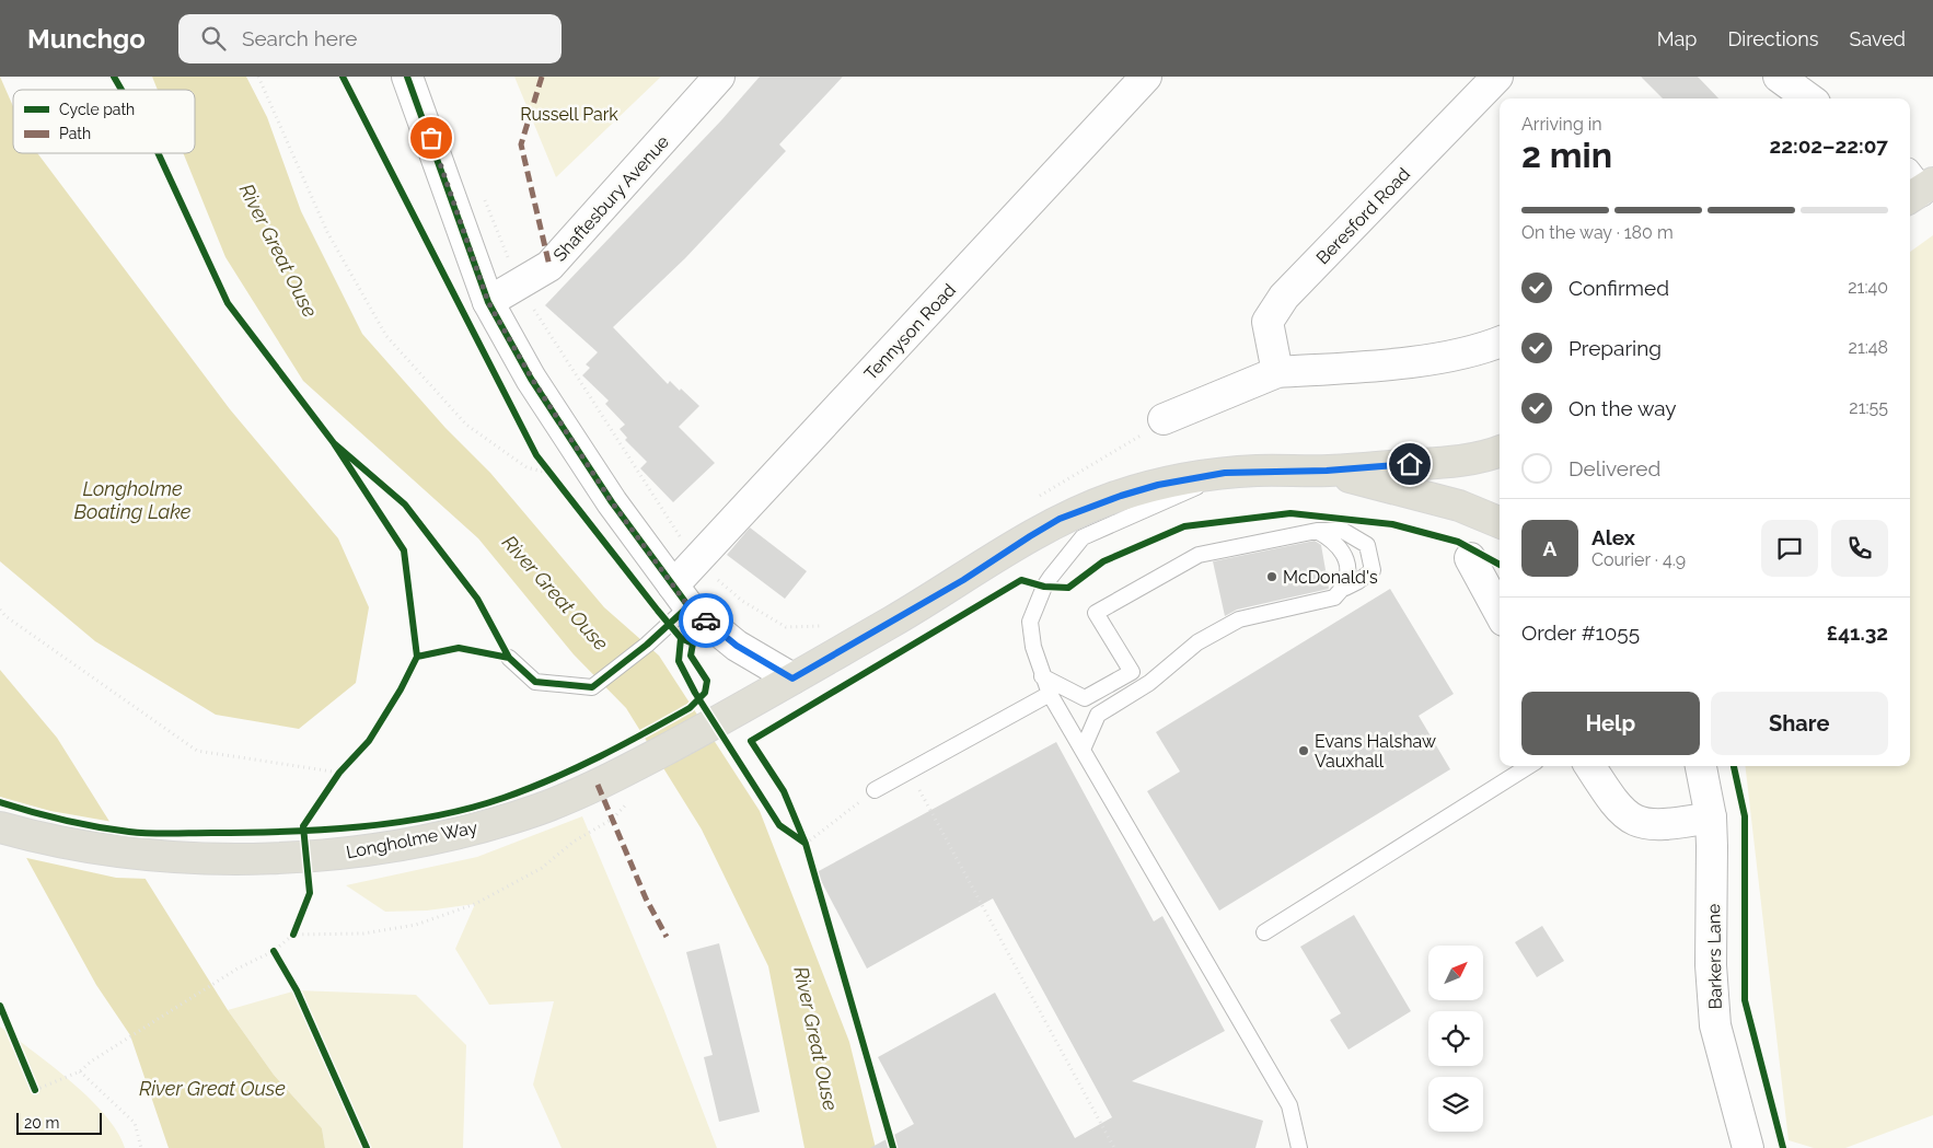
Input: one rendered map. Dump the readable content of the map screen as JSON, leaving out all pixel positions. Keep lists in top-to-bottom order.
{
  "streets": {
    "main road": ["Longholme Way"],
    "street": [
      "Shaftesbury Avenue",
      "Beresford Road",
      "Tennyson Road",
      "Barkers Lane"
    ]
  },
  "water": ["River Great Ouse", "Longholme Boating Lake"],
  "parks": ["Russell Park"],
  "places": ["McDonald's", "Evans Halshaw Vauxhall"],
  "legend": ["Cycle path", "Path"],
  "scale_bar": "20 m",
  "north": "top right",
  "page": {
    "header": "Munchgo",
    "search": "Search here",
    "nav": ["Map", "Directions", "Saved"],
    "heading": ["2 min", "Arriving in", "22:02–22:07"],
    "panel": [
      "Alex",
      "Courier · 4.9",
      "Order #1055",
      "£41.32"
    ],
    "bar": "On the way · 180 m",
    "list": [
      ["Confirmed", "21:40"],
      ["Preparing", "21:48"],
      ["On the way", "21:55"],
      "Delivered"
    ],
    "round": "A",
    "buttons": ["Help", "Share"],
    "scale": "20 m"
  }
}
